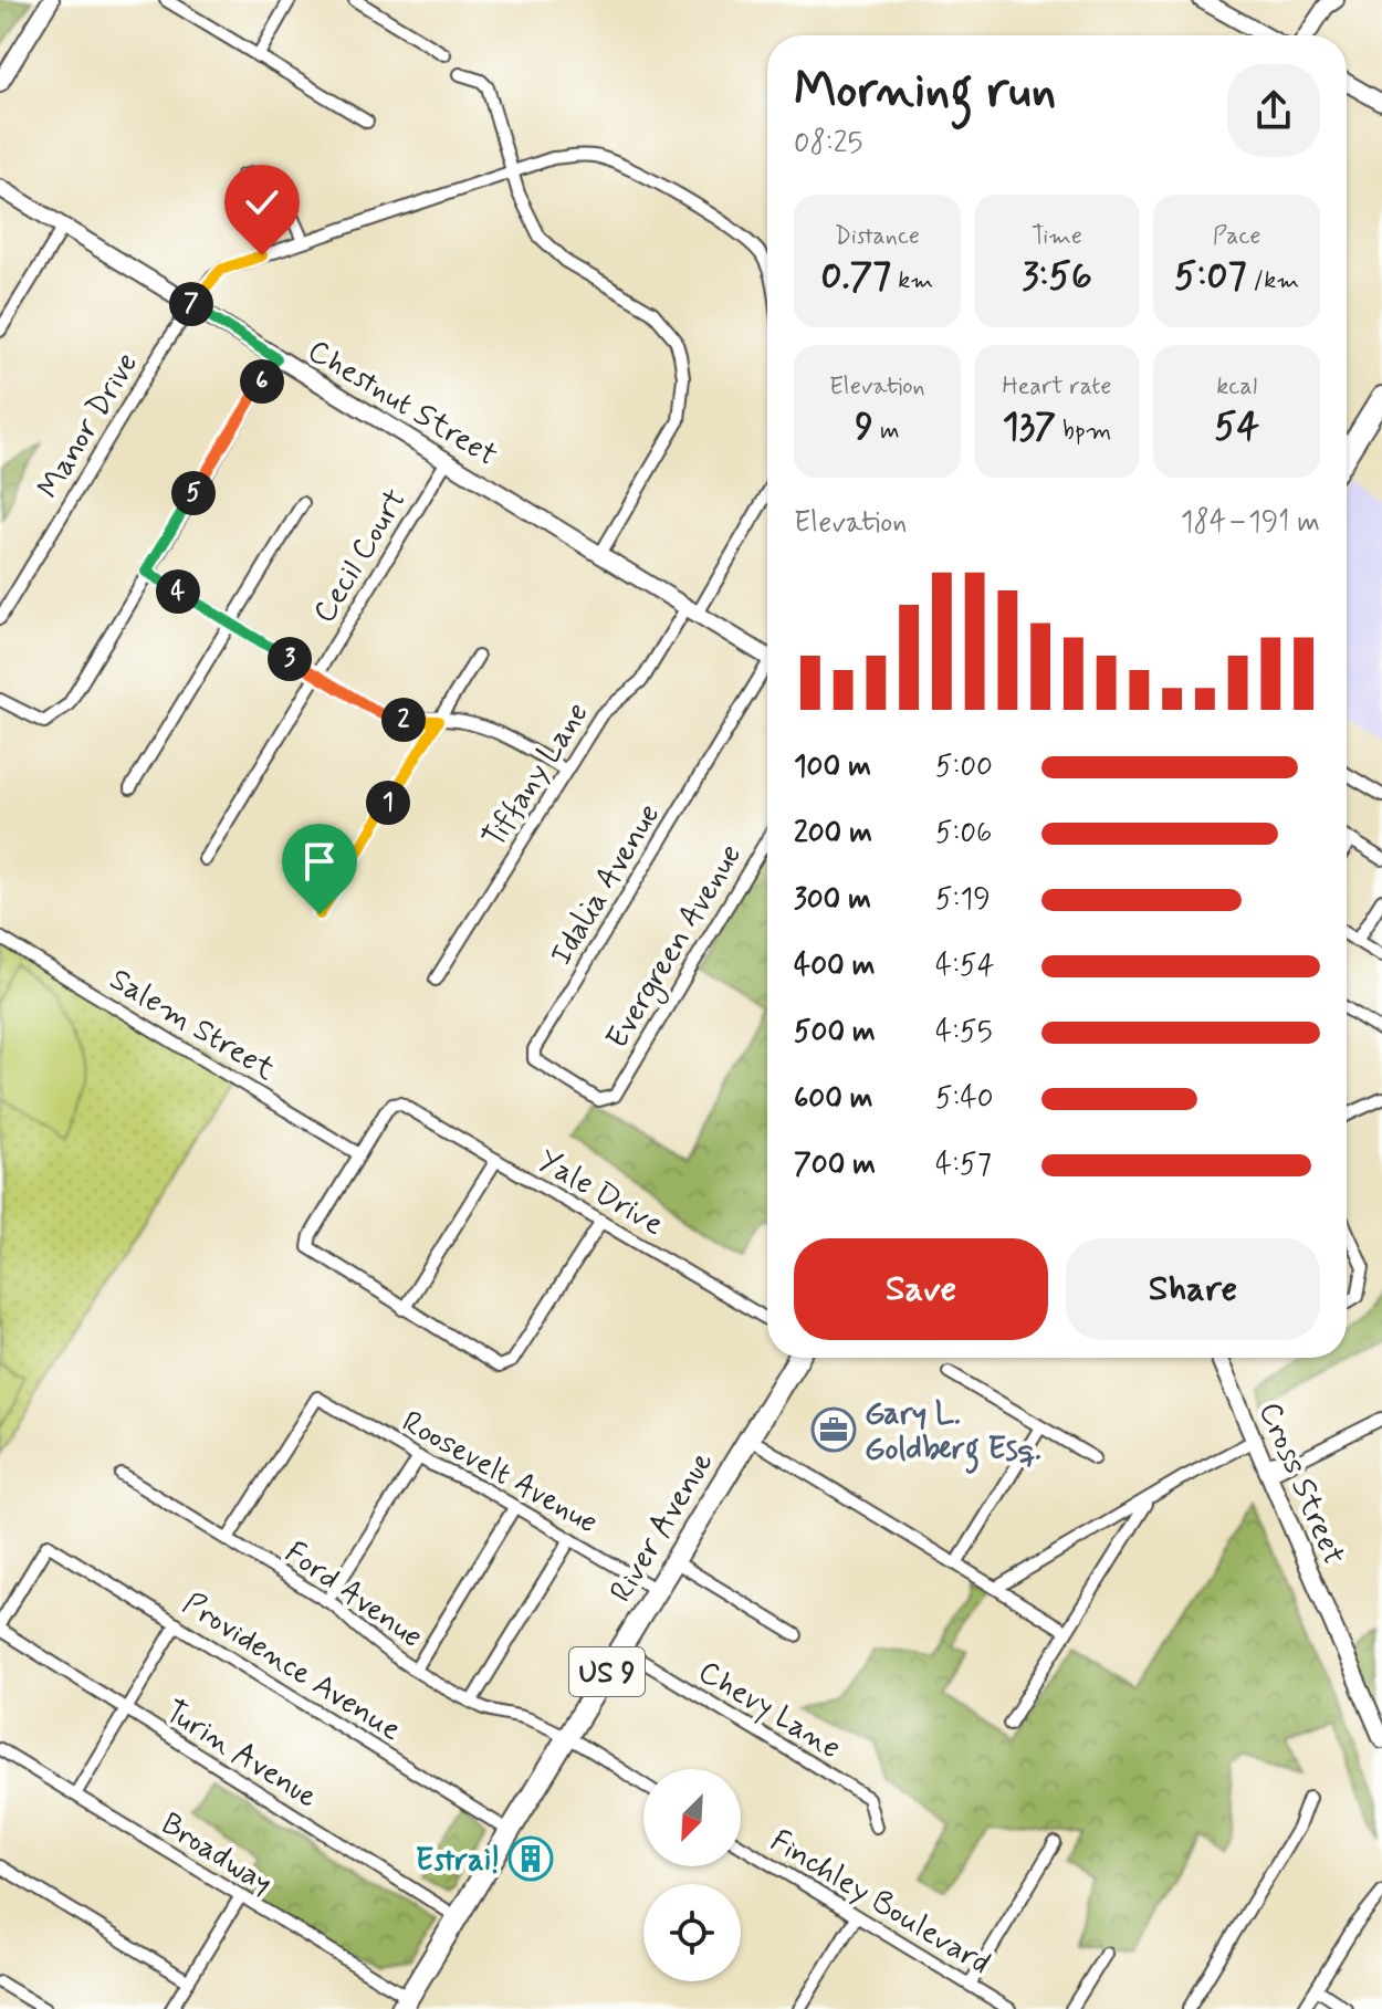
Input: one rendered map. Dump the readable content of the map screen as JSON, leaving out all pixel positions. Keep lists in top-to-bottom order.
{
  "streets": {
    "highway": ["River Avenue", "US 9"],
    "street": [
      "Chestnut Street",
      "Manor Drive",
      "Cecil Court",
      "Tiffany Lane",
      "Idalia Avenue",
      "Evergreen Avenue",
      "Salem Street",
      "Yale Drive",
      "Roosevelt Avenue",
      "Cross Street",
      "Ford Avenue",
      "Providence Avenue",
      "Chevy Lane",
      "Turin Avenue",
      "Broadway",
      "Finchley Boulevard"
    ]
  },
  "crossings": [
    ["Chestnut Street", "Manor Drive"],
    ["Chestnut Street", "Cecil Court"],
    ["Chestnut Street", "Tiffany Lane"],
    ["Idalia Avenue", "Evergreen Avenue"],
    ["Salem Street", "Yale Drive"],
    ["Roosevelt Avenue", "River Avenue"],
    ["Roosevelt Avenue", "Ford Avenue"],
    ["River Avenue", "Ford Avenue"],
    ["River Avenue", "Providence Avenue"],
    ["River Avenue", "Chevy Lane"],
    ["River Avenue", "Turin Avenue"],
    ["River Avenue", "Broadway"]
  ],
  "places": {
    "office": ["Gary L. Goldberg Esq."],
    "building": ["Estrai!"]
  },
  "north": "bottom left",
  "page": {
    "heading": ["Morning run", "08:25"],
    "stats": [
      ["Distance", "0.77 km"],
      ["Time", "3:56"],
      ["Pace", "5:07 /km"],
      ["Elevation", "9 m"],
      ["Heart rate", "137 bpm"],
      ["kcal", "54"]
    ],
    "pins": [
      "7",
      "6",
      "5",
      "4",
      "3",
      "2",
      "1"
    ],
    "chart": ["Elevation", "184–191 m"],
    "list": [
      {
        "name": "100 m",
        "note": "5:00"
      },
      {
        "name": "200 m",
        "note": "5:06"
      },
      {
        "name": "300 m",
        "note": "5:19"
      },
      {
        "name": "400 m",
        "note": "4:54"
      },
      {
        "name": "500 m",
        "note": "4:55"
      },
      {
        "name": "600 m",
        "note": "5:40"
      },
      {
        "name": "700 m",
        "note": "4:57"
      }
    ],
    "buttons": ["Save", "Share"]
  }
}
